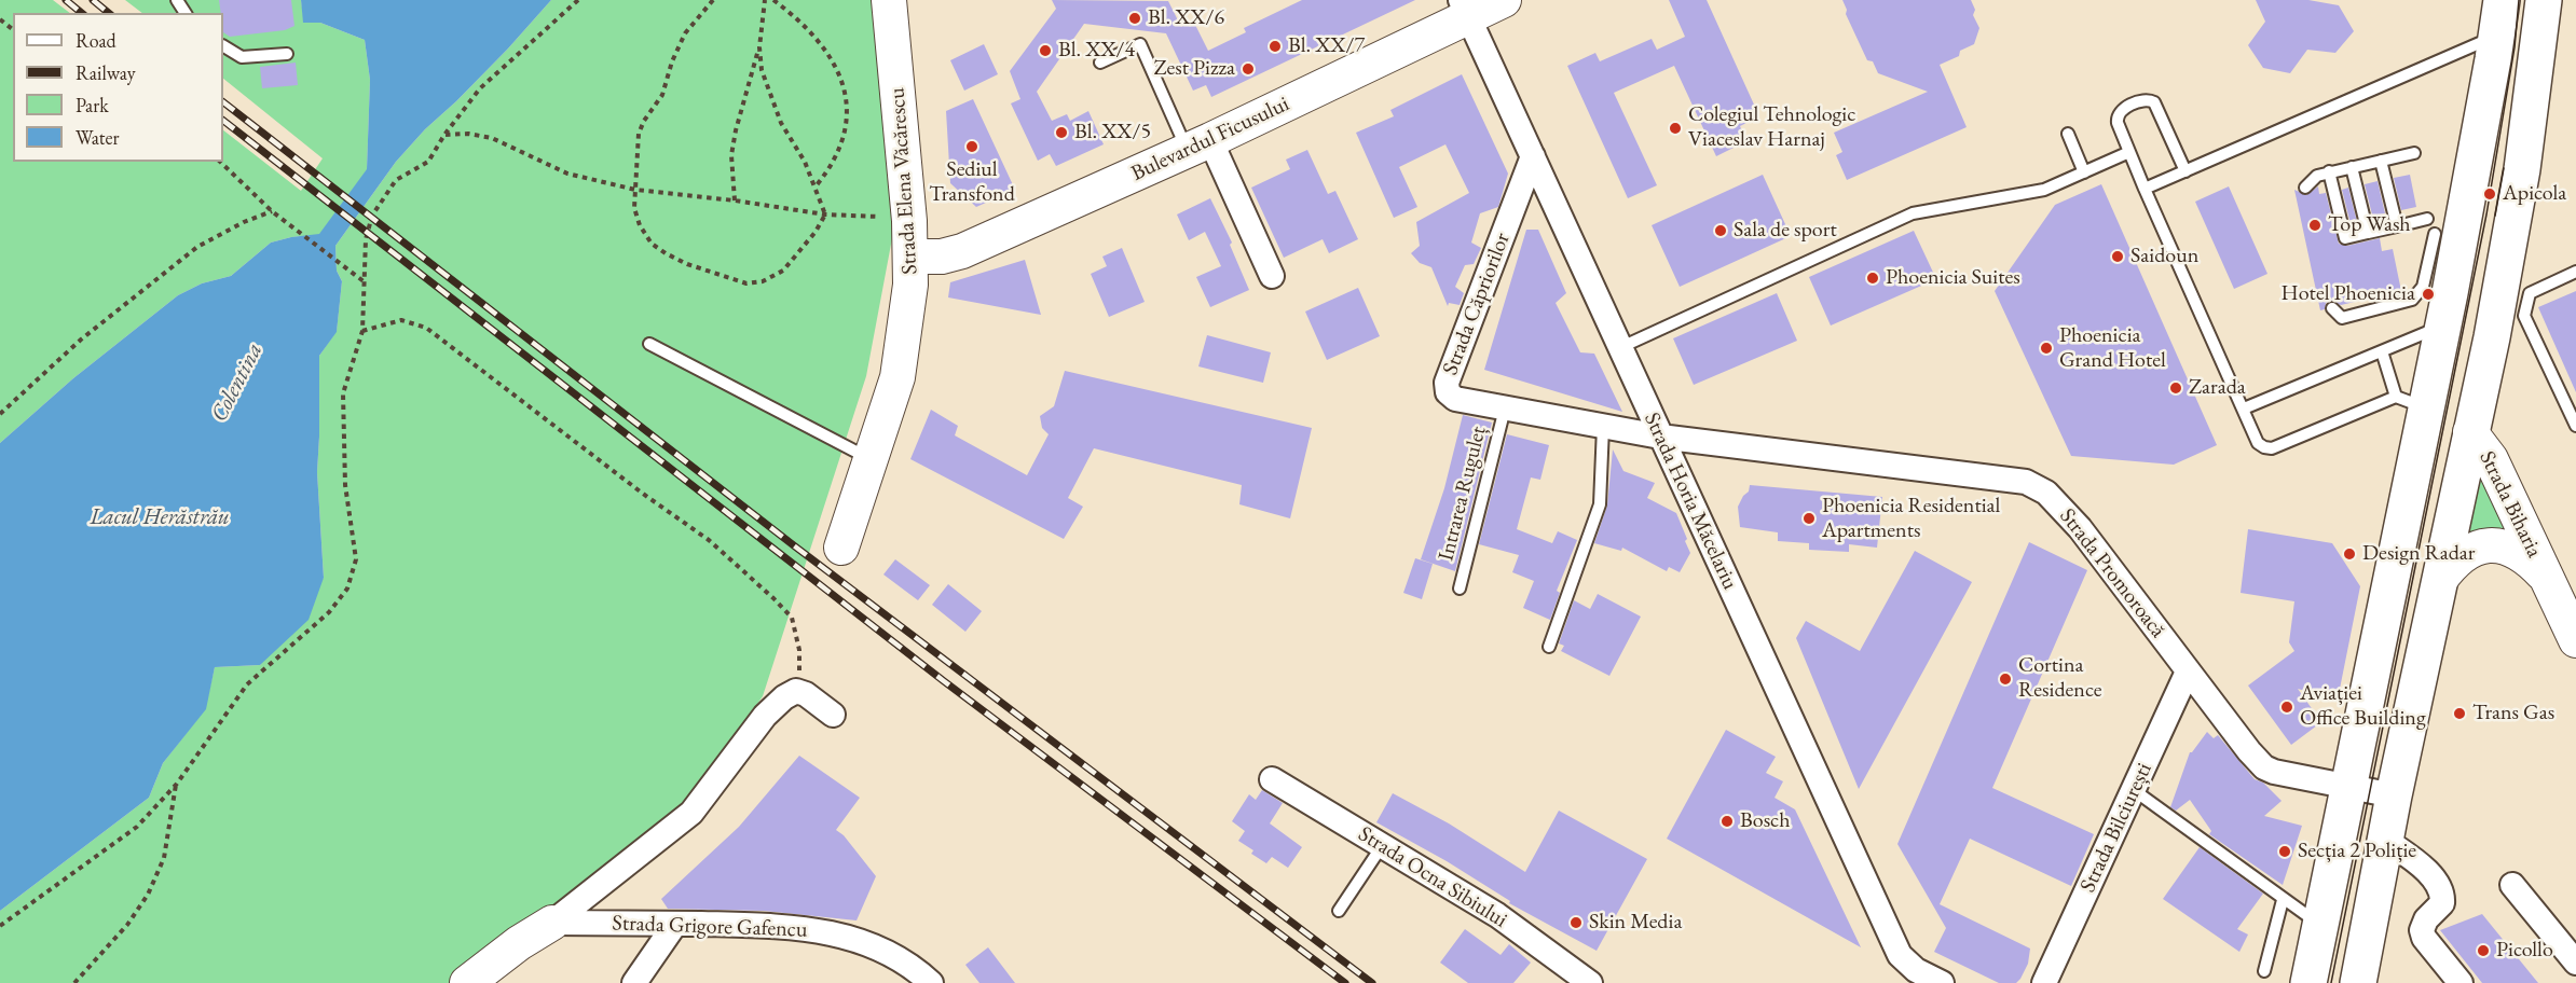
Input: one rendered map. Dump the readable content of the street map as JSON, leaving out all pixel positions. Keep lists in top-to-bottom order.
{
  "streets": {
    "street": [
      "Bulevardul Ficusului",
      "Strada Elena Văcărescu",
      "Strada Căpriorilor",
      "Strada Horia Măcelariu",
      "Strada Biharia",
      "Strada Promoroacă",
      "Strada Bilciurești",
      "Strada Ocna Sibiului",
      "Strada Grigore Gafencu"
    ],
    "lane": ["Intrarea Ruguleț"]
  },
  "crossings": [
    ["Bulevardul Ficusului", "Strada Elena Văcărescu"],
    ["Bulevardul Ficusului", "Strada Horia Măcelariu"],
    ["Strada Căpriorilor", "Intrarea Ruguleț"],
    ["Strada Căpriorilor", "Strada Horia Măcelariu"],
    ["Strada Căpriorilor", "Strada Promoroacă"],
    ["Strada Horia Măcelariu", "Strada Promoroacă"],
    ["Strada Promoroacă", "Strada Bilciurești"]
  ],
  "water": ["Colentina", "Lacul Herăstrău"],
  "places": [
    "Bl. XX/6",
    "Bl. XX/7",
    "Bl. XX/4",
    "Zest Pizza",
    "Colegiul Tehnologic Viaceslav Harnaj",
    "Bl. XX/5",
    "Sediul Transfond",
    "Apicola",
    "Top Wash",
    "Sala de sport",
    "Saidoun",
    "Phoenicia Suites",
    "Hotel Phoenicia",
    "Phoenicia Grand Hotel",
    "Zarada",
    "Phoenicia Residential Apartments",
    "Design Radar",
    "Cortina Residence",
    "Aviației Office Building",
    "Trans Gas",
    "Bosch",
    "Secția 2 Poliție",
    "Skin Media",
    "Picollo"
  ],
  "legend": [
    "Road",
    "Railway",
    "Park",
    "Water"
  ]
}
